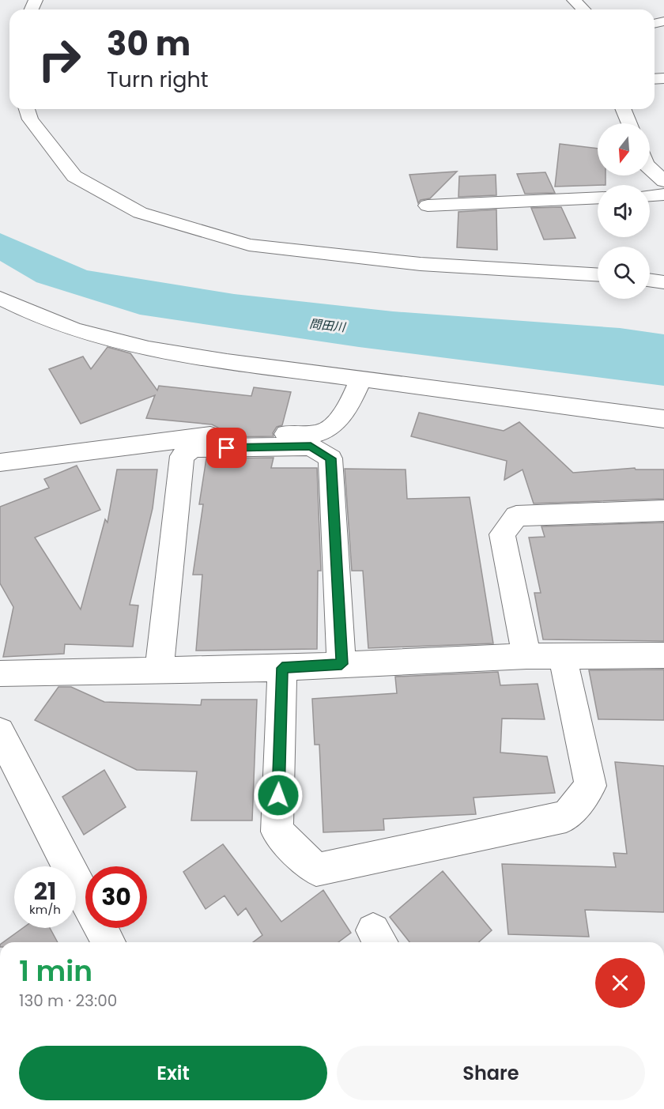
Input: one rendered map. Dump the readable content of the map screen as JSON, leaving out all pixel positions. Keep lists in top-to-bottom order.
{
  "water": ["問田川"],
  "north": "bottom",
  "page": {
    "turn": ["30 m", "Turn right"],
    "speed": "21 km/h",
    "limit": "30",
    "heading": ["1 min", "130 m · 23:00"],
    "buttons": ["Exit", "Share"]
  }
}
